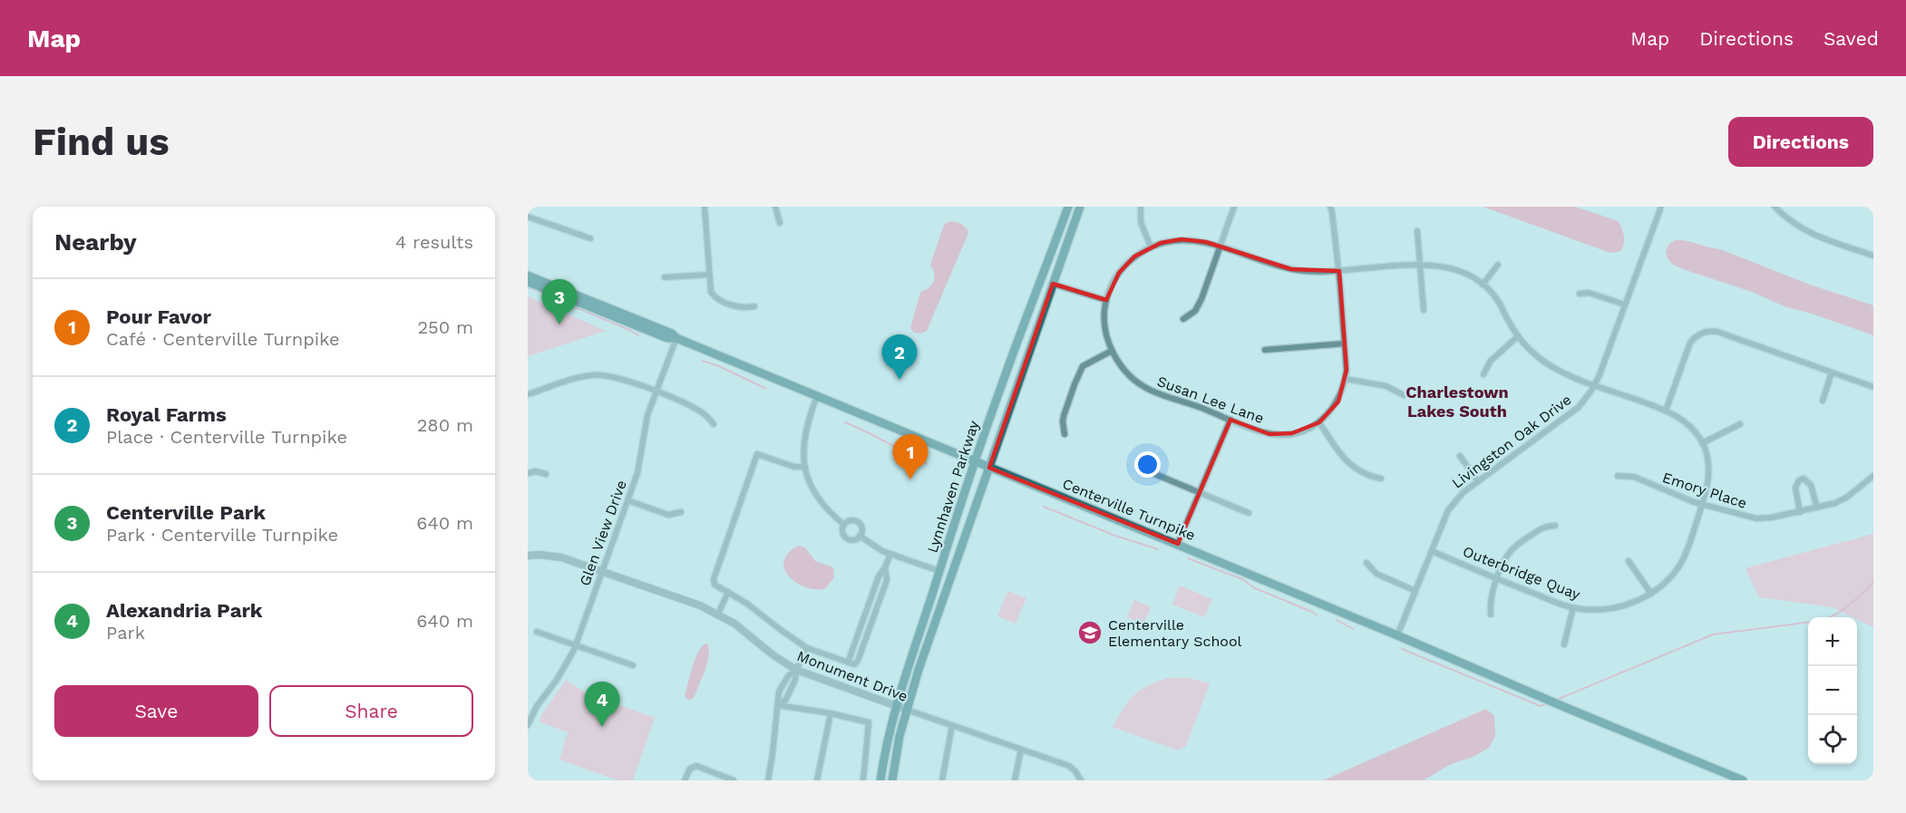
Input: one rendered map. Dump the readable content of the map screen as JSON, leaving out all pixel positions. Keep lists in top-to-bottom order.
{
  "streets": {
    "main road": ["Lynnhaven Parkway", "Centerville Turnpike"],
    "street": [
      "Susan Lee Lane",
      "Livingston Oak Drive",
      "Emory Place",
      "Glen View Drive",
      "Outerbridge Quay",
      "Monument Drive"
    ]
  },
  "crossings": [
    ["Susan Lee Lane", "Outerbridge Quay"],
    ["Livingston Oak Drive", "Centerville Turnpike"],
    ["Livingston Oak Drive", "Outerbridge Quay"],
    ["Lynnhaven Parkway", "Centerville Turnpike"],
    ["Lynnhaven Parkway", "Monument Drive"],
    ["Emory Place", "Outerbridge Quay"],
    ["Centerville Turnpike", "Glen View Drive"],
    ["Glen View Drive", "Monument Drive"]
  ],
  "districts": ["Charlestown Lakes South"],
  "places": {
    "school or university": ["Centerville Elementary School"]
  },
  "page": {
    "header": "Map",
    "nav": ["Map", "Directions", "Saved"],
    "buttons": [
      "Directions",
      ["Save", "Share"]
    ],
    "title": "Find us",
    "heading": ["Nearby", "4 results"],
    "list": [
      {
        "mark": "1",
        "name": "Pour Favor",
        "note": "Café · Centerville Turnpike",
        "value": "250 m"
      },
      {
        "mark": "2",
        "name": "Royal Farms",
        "note": "Place · Centerville Turnpike",
        "value": "280 m"
      },
      {
        "mark": "3",
        "name": "Centerville Park",
        "note": "Park · Centerville Turnpike",
        "value": "640 m"
      },
      {
        "mark": "4",
        "name": "Alexandria Park",
        "note": "Park",
        "value": "640 m"
      }
    ],
    "pins": [
      "3",
      "2",
      "1",
      "4"
    ],
    "map_buttons": ["+", "−"]
  }
}
